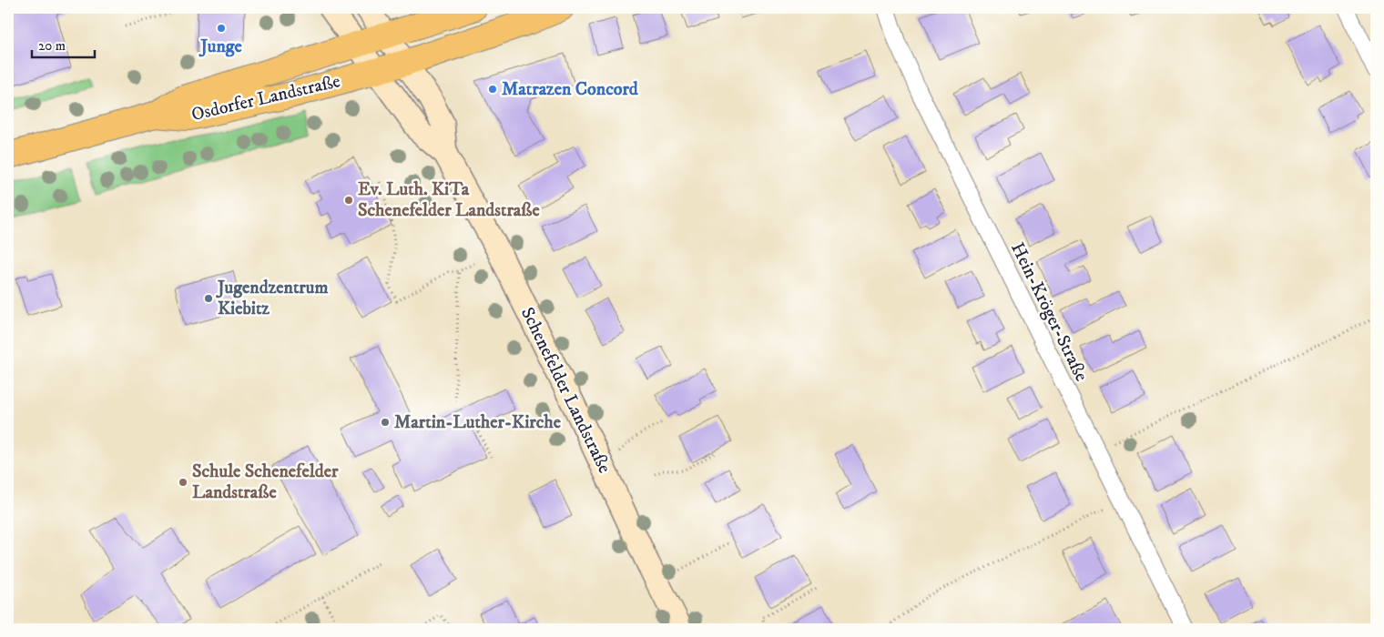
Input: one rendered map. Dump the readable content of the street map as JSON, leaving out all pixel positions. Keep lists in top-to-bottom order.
{
  "streets": {
    "main road": ["Osdorfer Landstraße", "Schenefelder Landstraße"],
    "street": ["Hein-Kröger-Straße"]
  },
  "crossings": [
    ["Osdorfer Landstraße", "Schenefelder Landstraße"]
  ],
  "places": [
    "Junge",
    "Matrazen Concord",
    "Ev. Luth. KiTa Schenefelder Landstraße",
    "Jugendzentrum Kiebitz",
    "Martin-Luther-Kirche",
    "Schule Schenefelder Landstraße"
  ],
  "scale_bar": "20 m"
}
